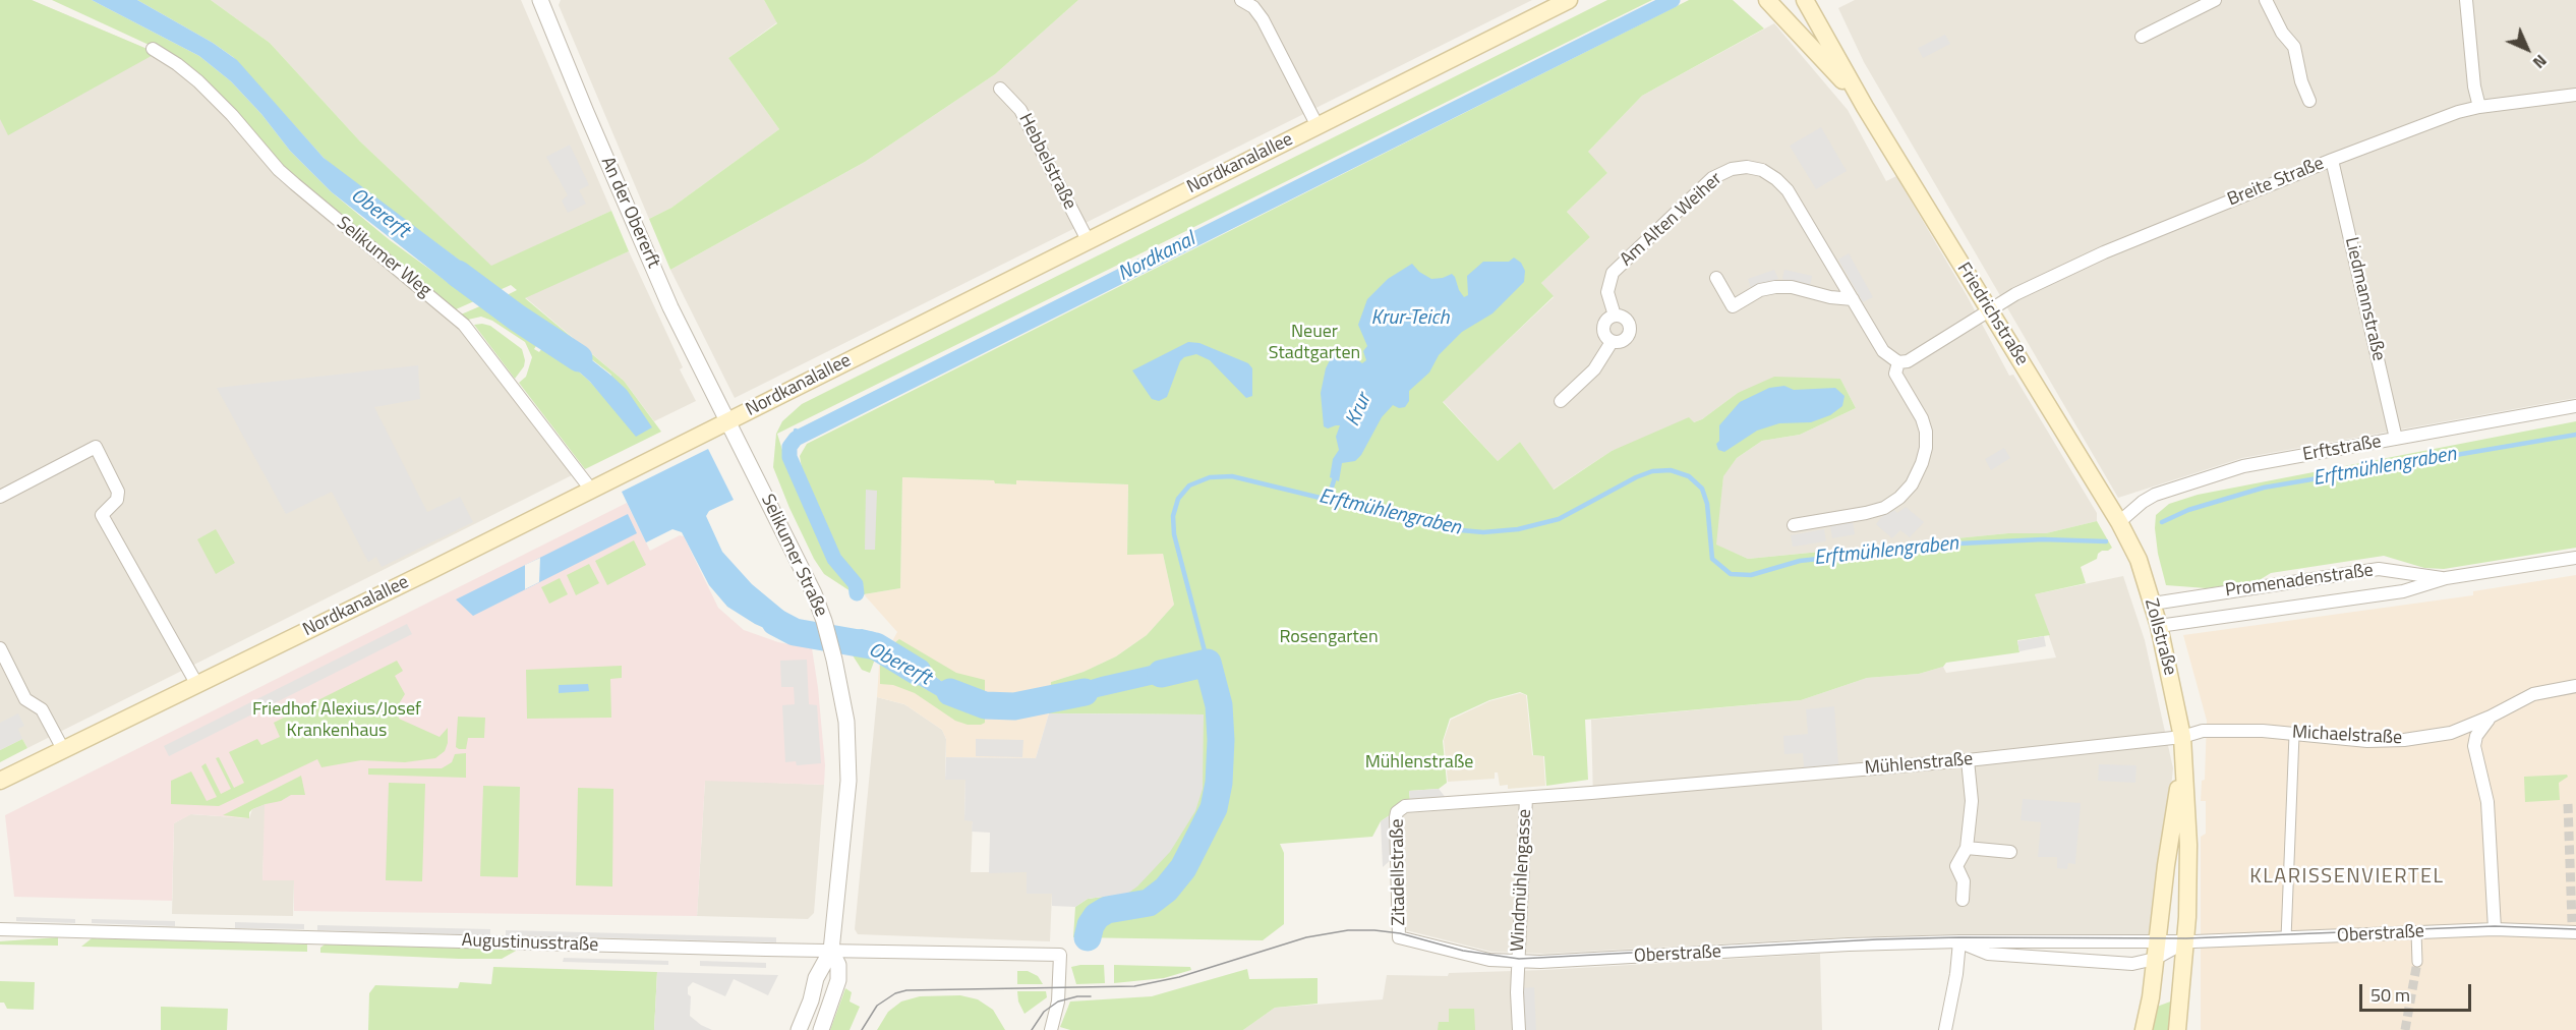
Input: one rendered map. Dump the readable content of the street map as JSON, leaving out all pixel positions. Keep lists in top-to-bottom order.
{
  "streets": {
    "main road": ["Nordkanalallee", "Friedrichstraße", "Zollstraße"],
    "street": [
      "Hebbelstraße",
      "Breite Straße",
      "An der Obererft",
      "Am Alten Weiher",
      "Selikumer Weg",
      "Liedmannstraße",
      "Erftstraße",
      "Selikumer Straße",
      "Promenadenstraße",
      "Michaelstraße",
      "Mühlenstraße",
      "Zitadellstraße",
      "Windmühlengasse",
      "Oberstraße",
      "Augustinusstraße"
    ]
  },
  "crossings": [
    ["Hebbelstraße", "Nordkanalallee"],
    ["Nordkanalallee", "An der Obererft"],
    ["Nordkanalallee", "Selikumer Weg"],
    ["Nordkanalallee", "Selikumer Straße"],
    ["Breite Straße", "Liedmannstraße"],
    ["Breite Straße", "Friedrichstraße"],
    ["An der Obererft", "Selikumer Straße"],
    ["Liedmannstraße", "Erftstraße"],
    ["Friedrichstraße", "Erftstraße"],
    ["Friedrichstraße", "Zollstraße"],
    ["Erftstraße", "Zollstraße"],
    ["Selikumer Straße", "Augustinusstraße"],
    ["Promenadenstraße", "Zollstraße"],
    ["Zollstraße", "Michaelstraße"],
    ["Zollstraße", "Mühlenstraße"],
    ["Zollstraße", "Oberstraße"],
    ["Michaelstraße", "Mühlenstraße"],
    ["Mühlenstraße", "Zitadellstraße"],
    ["Mühlenstraße", "Windmühlengasse"],
    ["Zitadellstraße", "Oberstraße"],
    ["Windmühlengasse", "Oberstraße"]
  ],
  "districts": ["KLARISSENVIERTEL"],
  "water": [
    "Obererft",
    "Nordkanal",
    "Krur-Teich",
    "Krur",
    "Erftmühlengraben"
  ],
  "parks": [
    "Neuer Stadtgarten",
    "Rosengarten",
    "Friedhof Alexius/Josef Krankenhaus",
    "Mühlenstraße"
  ],
  "scale_bar": "50 m",
  "north": "bottom right"
}
